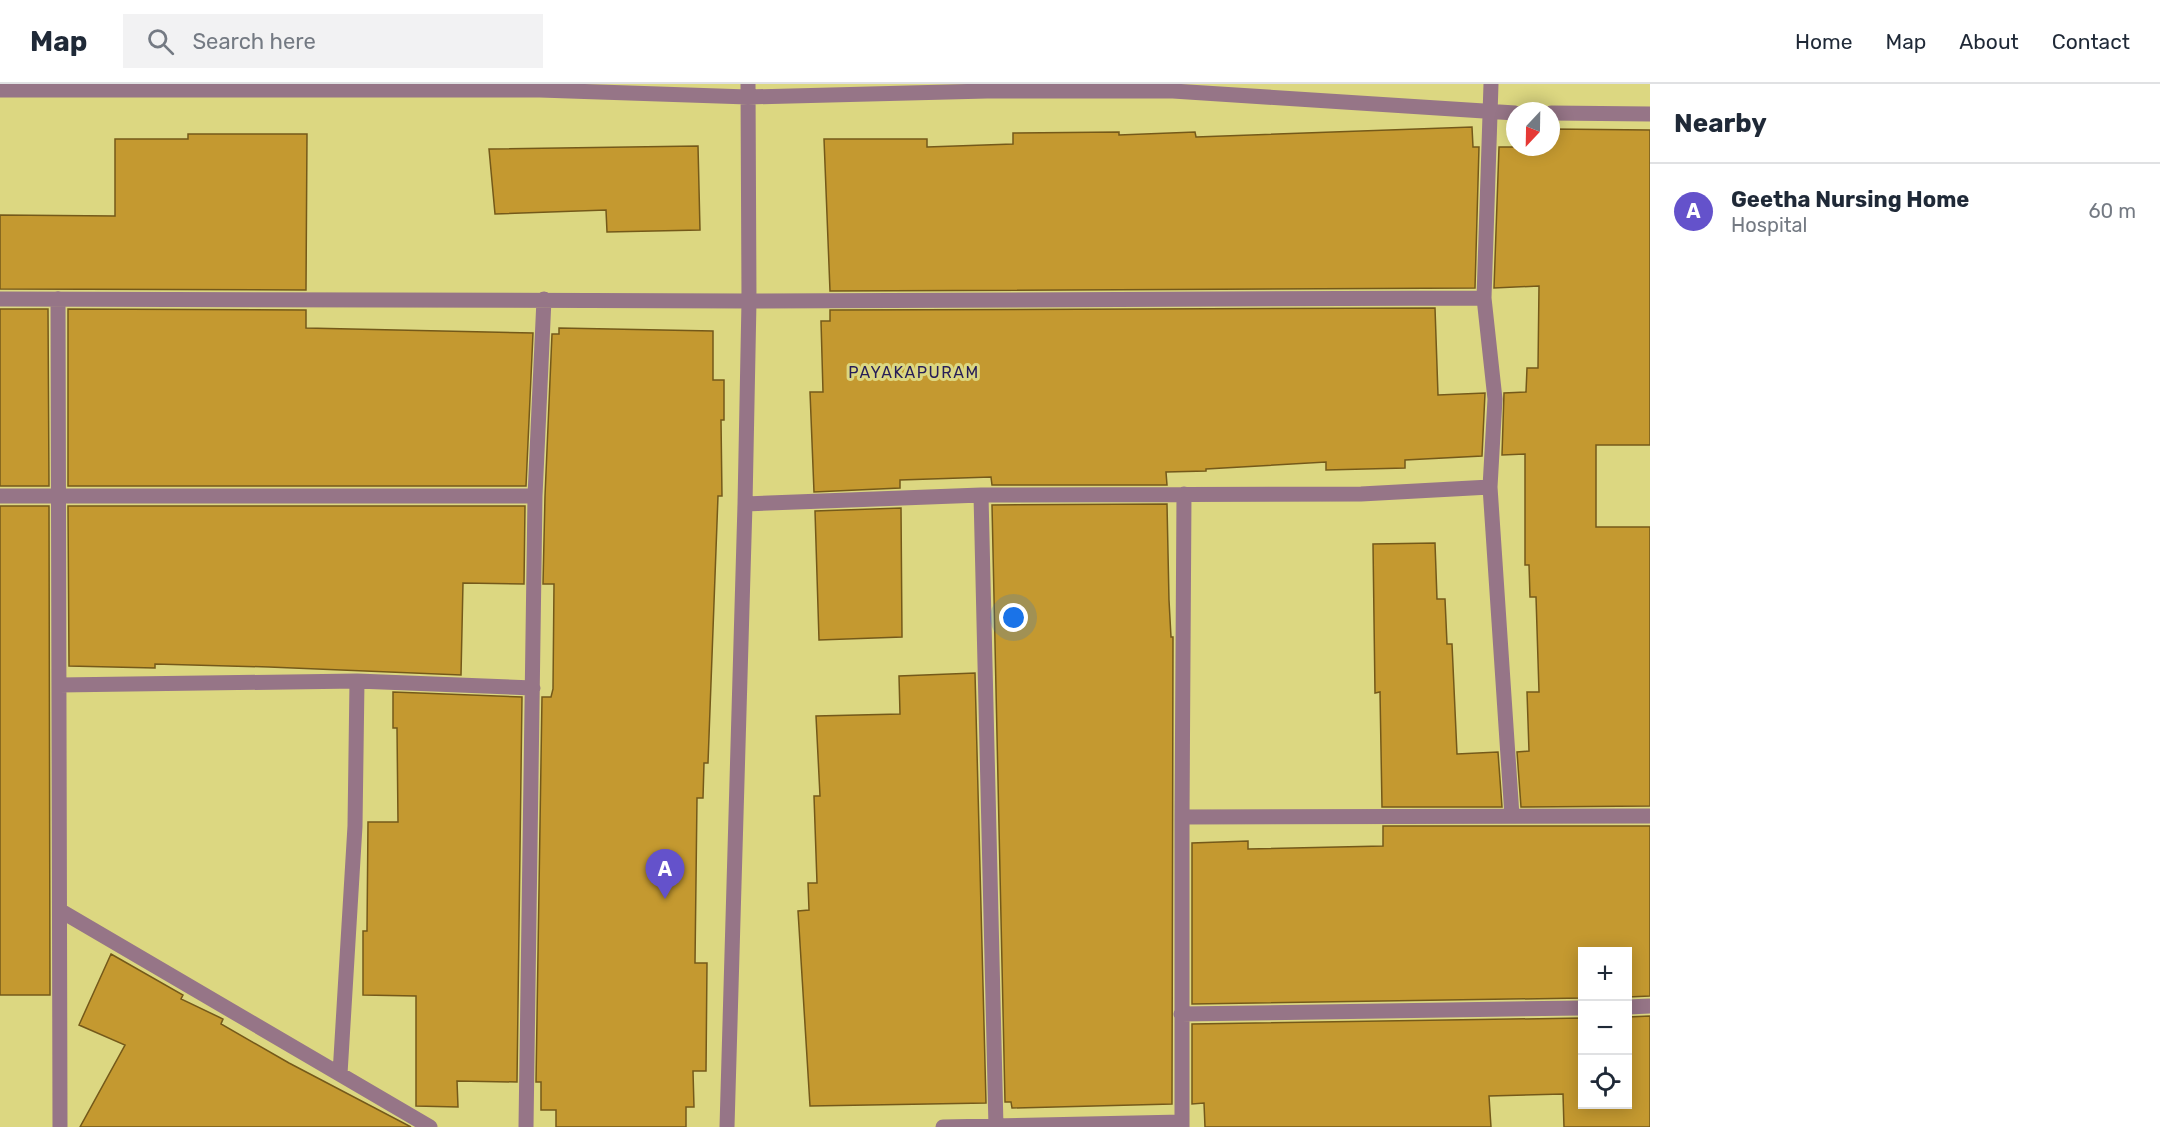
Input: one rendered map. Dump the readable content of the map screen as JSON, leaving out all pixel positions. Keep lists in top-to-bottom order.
{
  "districts": ["PAYAKAPURAM"],
  "north": "bottom",
  "page": {
    "header": "Map",
    "search": "Search here",
    "nav": [
      "Home",
      "Map",
      "About",
      "Contact"
    ],
    "heading": "Nearby",
    "list": [
      {
        "mark": "A",
        "name": "Geetha Nursing Home",
        "note": "Hospital",
        "value": "60 m"
      }
    ],
    "pins": "A",
    "map_buttons": ["+", "−"]
  }
}
